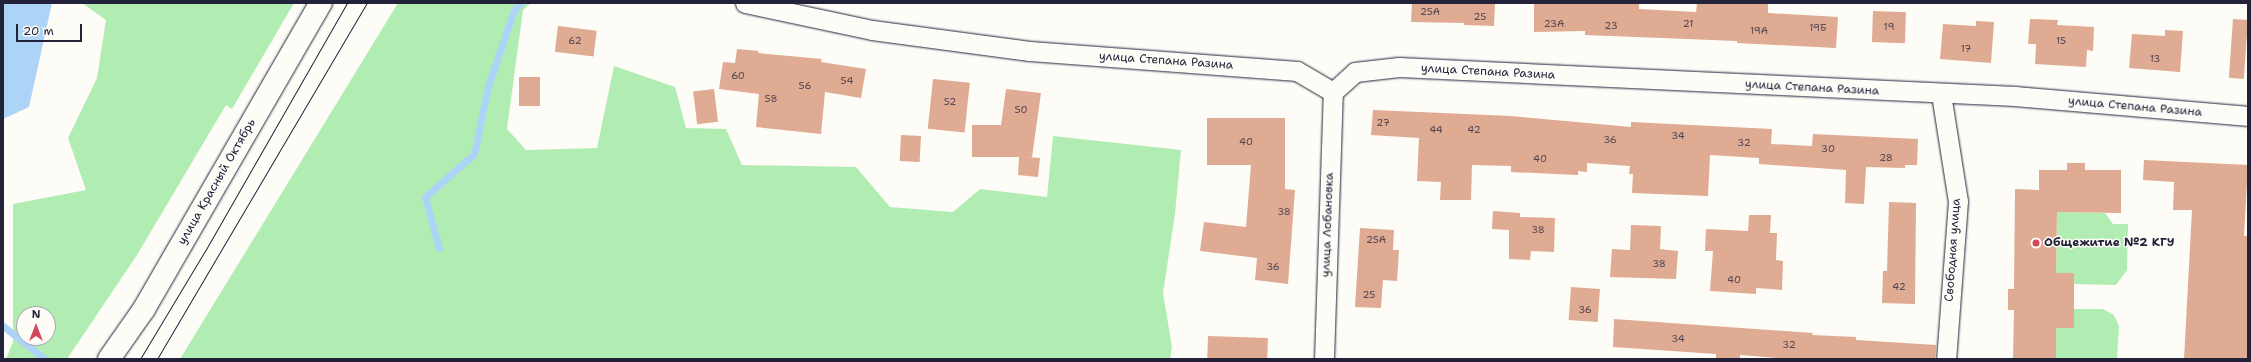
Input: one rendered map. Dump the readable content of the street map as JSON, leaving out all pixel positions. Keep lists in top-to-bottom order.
{
  "streets": {
    "main road": ["улица Красный Октябрь"],
    "street": ["улица Степана Разина", "улица Лобановка", "Свободная улица"]
  },
  "crossings": [
    ["улица Степана Разина", "улица Лобановка"],
    ["улица Степана Разина", "Свободная улица"]
  ],
  "places": ["Общежитие №2 КГУ"],
  "house_numbers": [
    "25А",
    "25",
    "23А",
    "21",
    "23",
    "19",
    "19Б",
    "19А",
    "62",
    "15",
    "17",
    "13",
    "60",
    "54",
    "56",
    "58",
    "52",
    "50",
    "27",
    "44",
    "42",
    "34",
    "36",
    "40",
    "32",
    "30",
    "28",
    "40",
    "38",
    "38",
    "25А",
    "38",
    "36",
    "40",
    "42",
    "25",
    "36",
    "34",
    "32"
  ],
  "scale_bar": "20 m",
  "north": "top"
}
